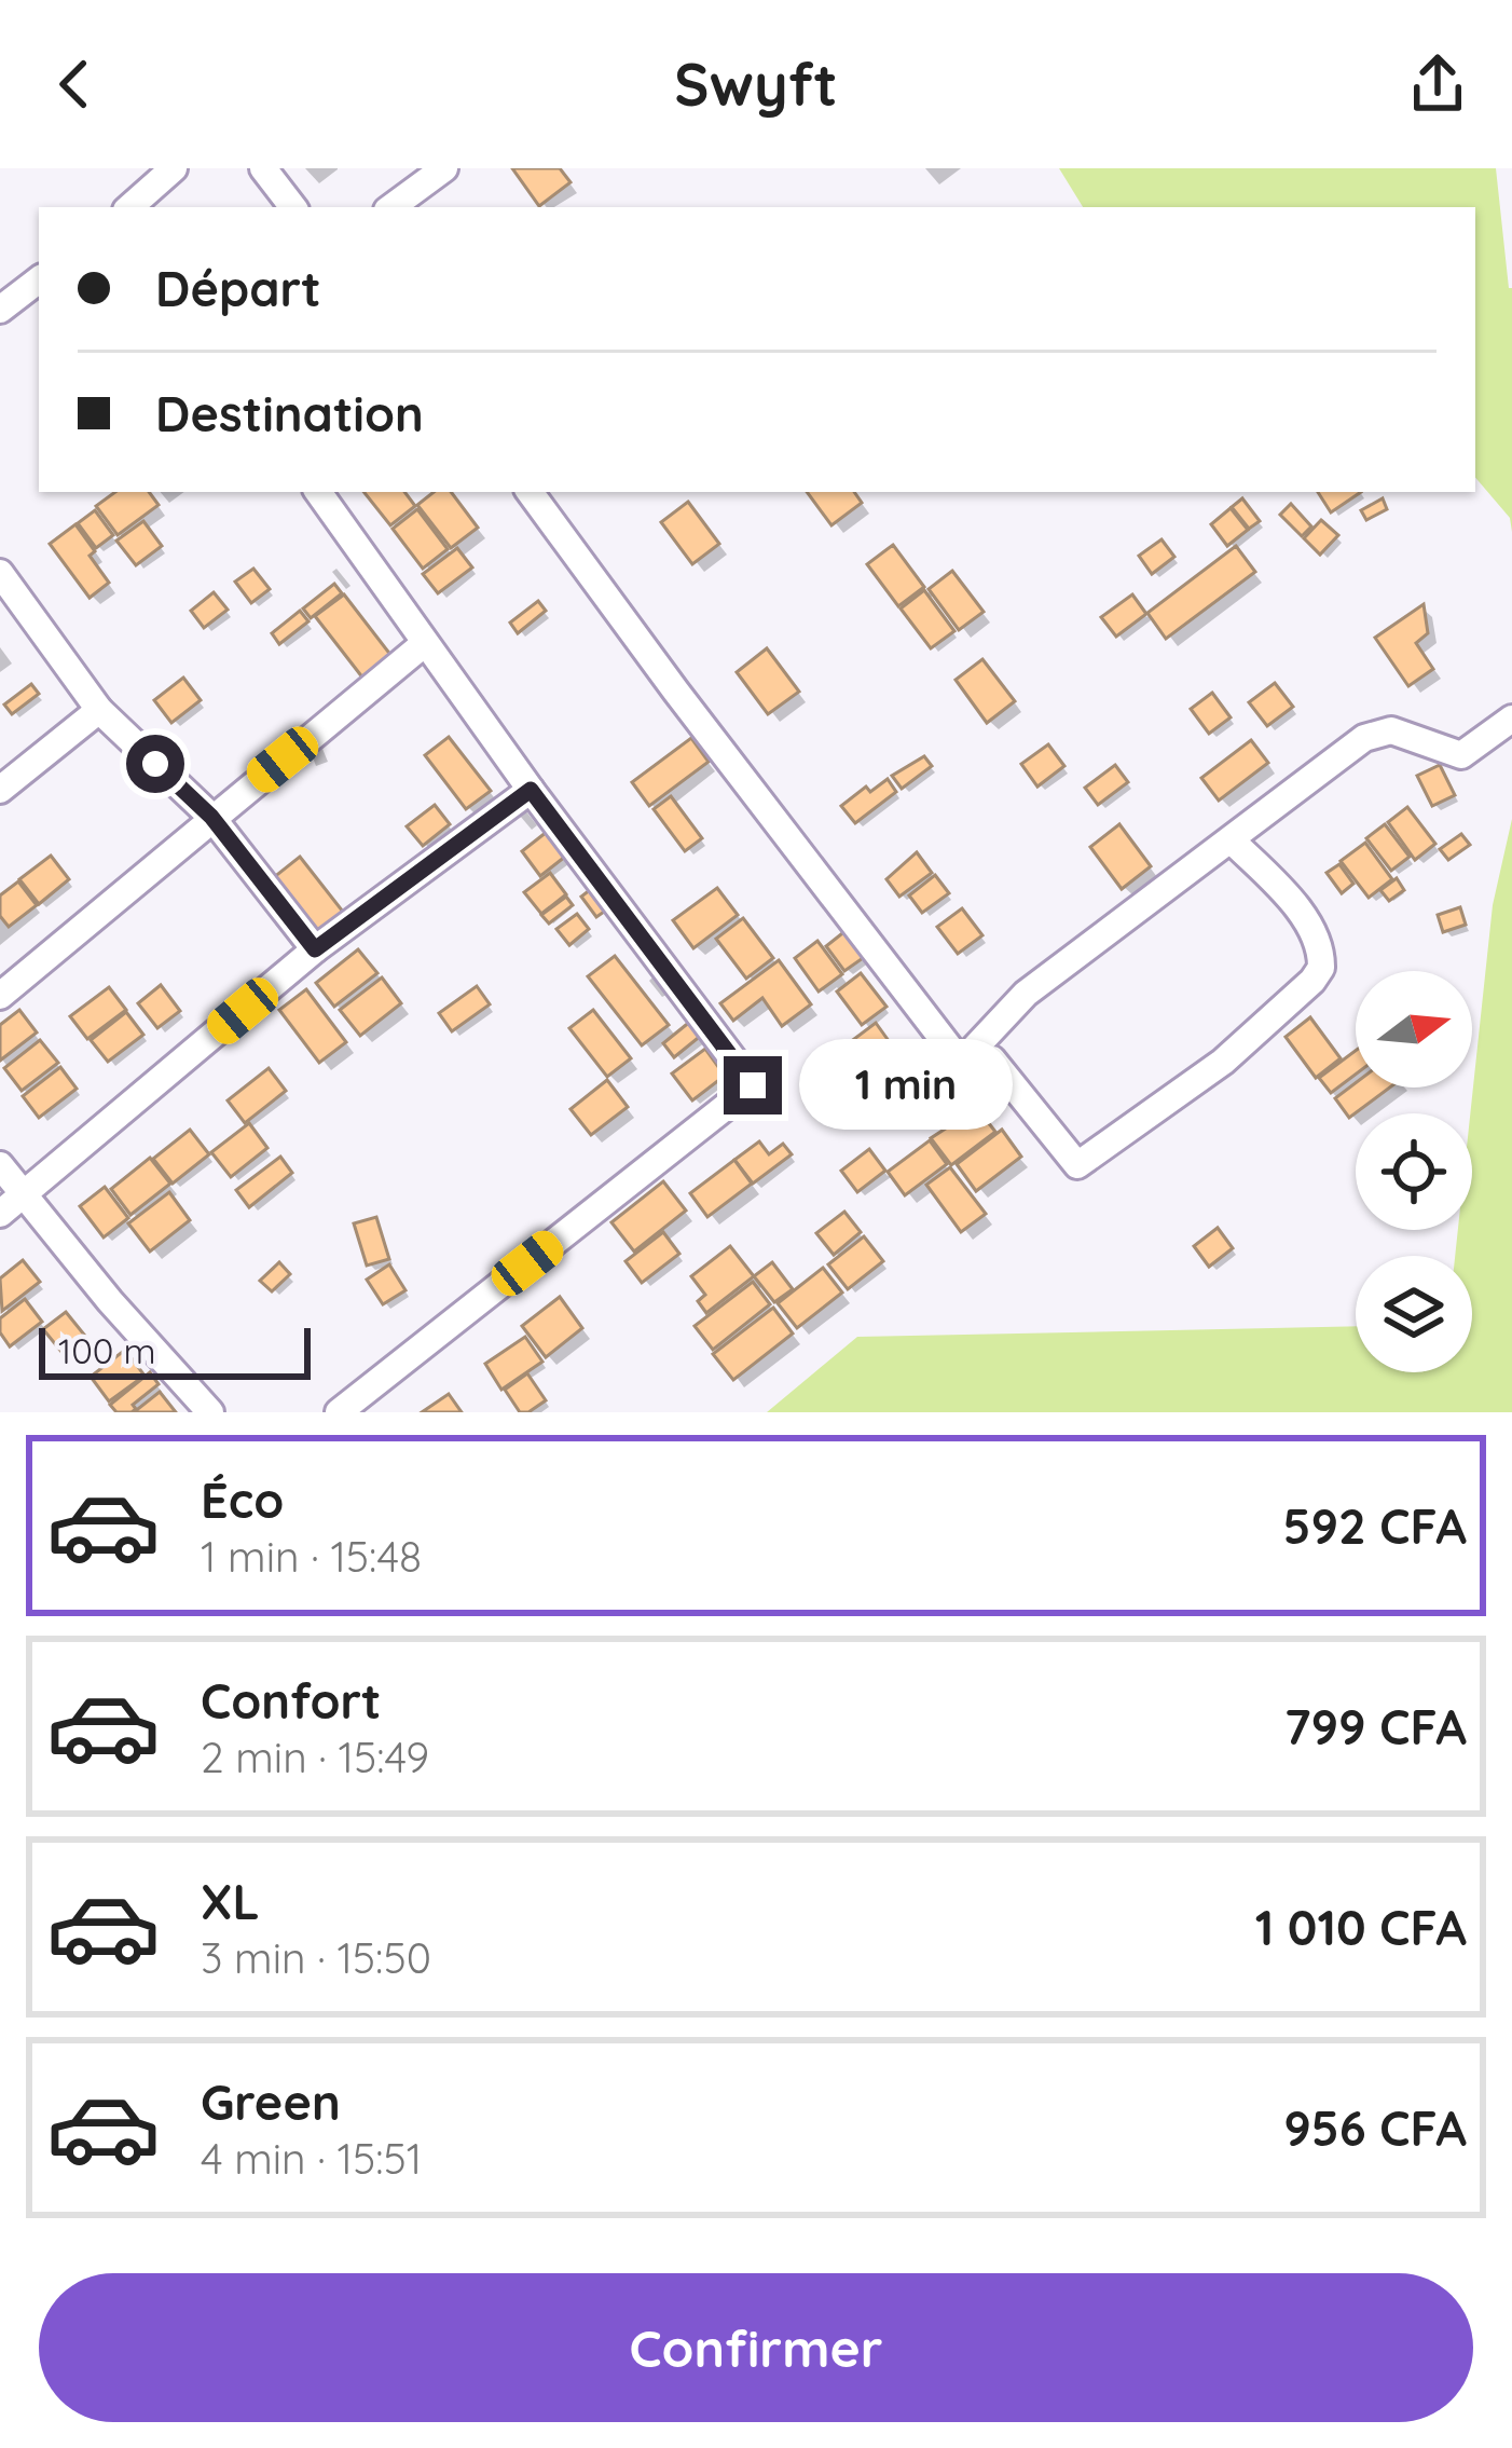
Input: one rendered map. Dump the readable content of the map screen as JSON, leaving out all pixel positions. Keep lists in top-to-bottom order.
{
  "scale_bar": "100 m",
  "north": "right",
  "page": {
    "header": "Swyft",
    "banner": ["Départ", "Destination"],
    "bubble": "1 min",
    "scale": "100 m",
    "list": [
      {
        "name": "Éco",
        "note": "1 min · 15:48",
        "value": "592 CFA"
      },
      {
        "name": "Confort",
        "note": "2 min · 15:49",
        "value": "799 CFA"
      },
      {
        "name": "XL",
        "note": "3 min · 15:50",
        "value": "1 010 CFA"
      },
      {
        "name": "Green",
        "note": "4 min · 15:51",
        "value": "956 CFA"
      }
    ],
    "buttons": "Confirmer"
  }
}
